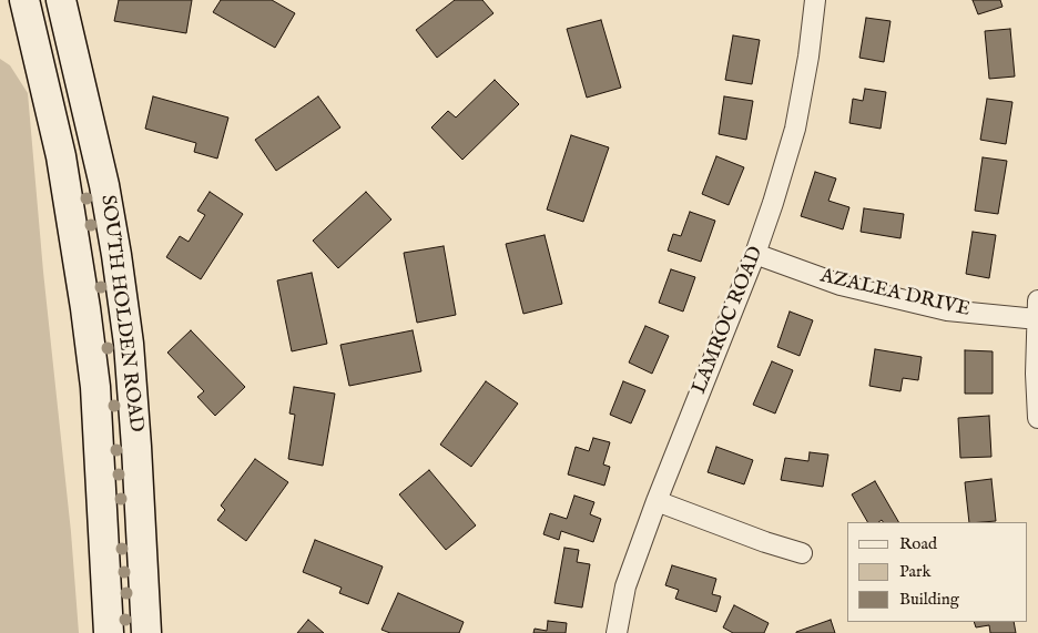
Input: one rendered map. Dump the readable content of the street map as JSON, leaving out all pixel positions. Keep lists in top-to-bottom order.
{
  "streets": {
    "main road": ["SOUTH HOLDEN ROAD"],
    "street": ["AZALEA DRIVE", "LAMROC ROAD"]
  },
  "crossings": [
    ["AZALEA DRIVE", "LAMROC ROAD"]
  ],
  "legend": ["Road", "Park", "Building"]
}
